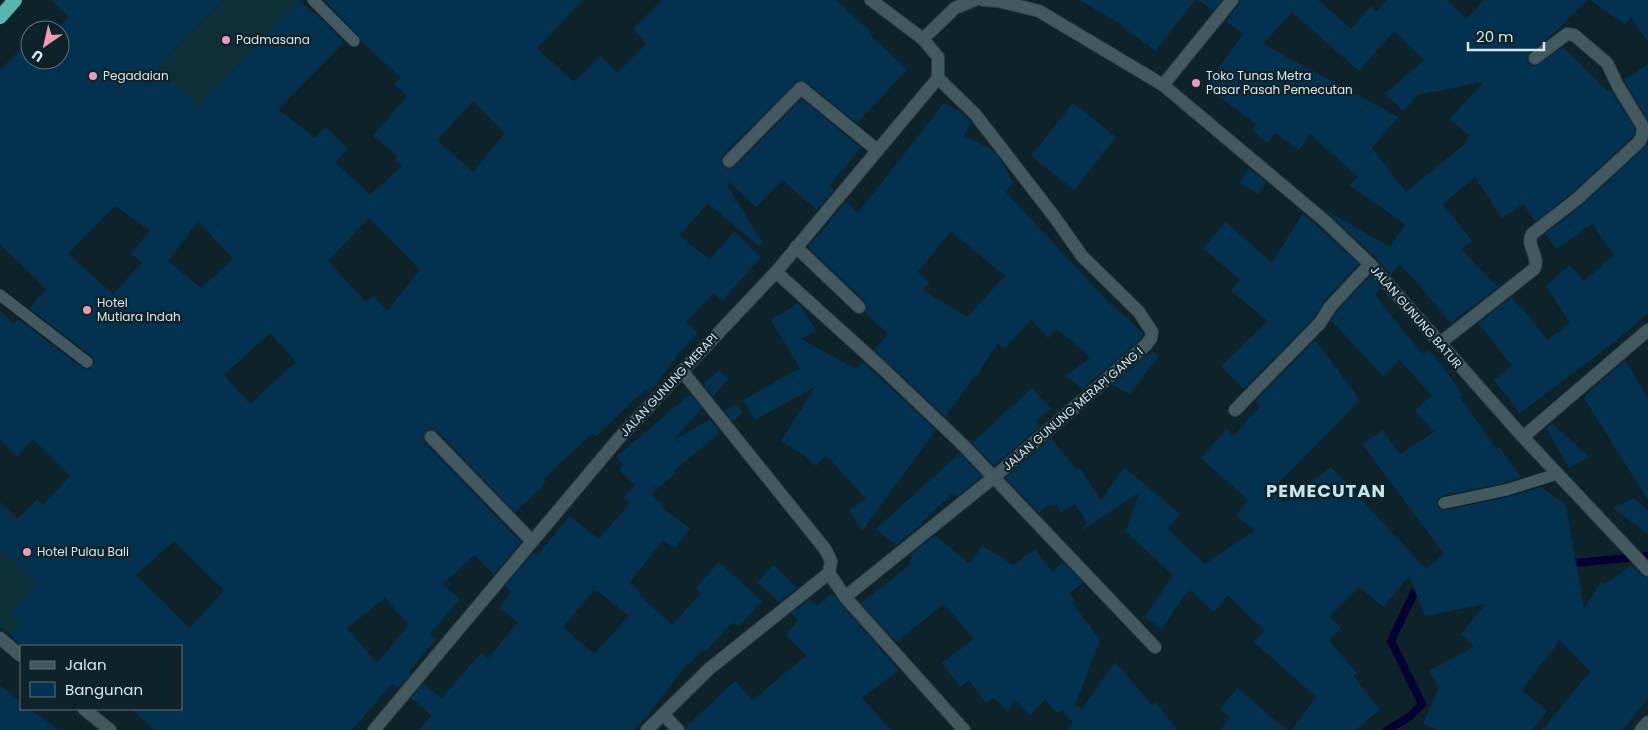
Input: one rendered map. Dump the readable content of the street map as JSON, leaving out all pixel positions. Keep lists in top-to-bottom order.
{
  "streets": {
    "street": ["JALAN GUNUNG BATUR", "JALAN GUNUNG MERAPI", "JALAN GUNUNG MERAPI GANG I"]
  },
  "crossings": [
    ["JALAN GUNUNG MERAPI", "JALAN GUNUNG MERAPI GANG I"]
  ],
  "districts": ["PEMECUTAN"],
  "places": [
    "Padmasana",
    "Pegadaian",
    "Toko Tunas Metra Pasar Pasah Pemecutan",
    "Hotel Mutiara Indah",
    "Hotel Pulau Bali"
  ],
  "legend": ["Jalan", "Bangunan"],
  "scale_bar": "20 m",
  "north": "bottom left"
}
